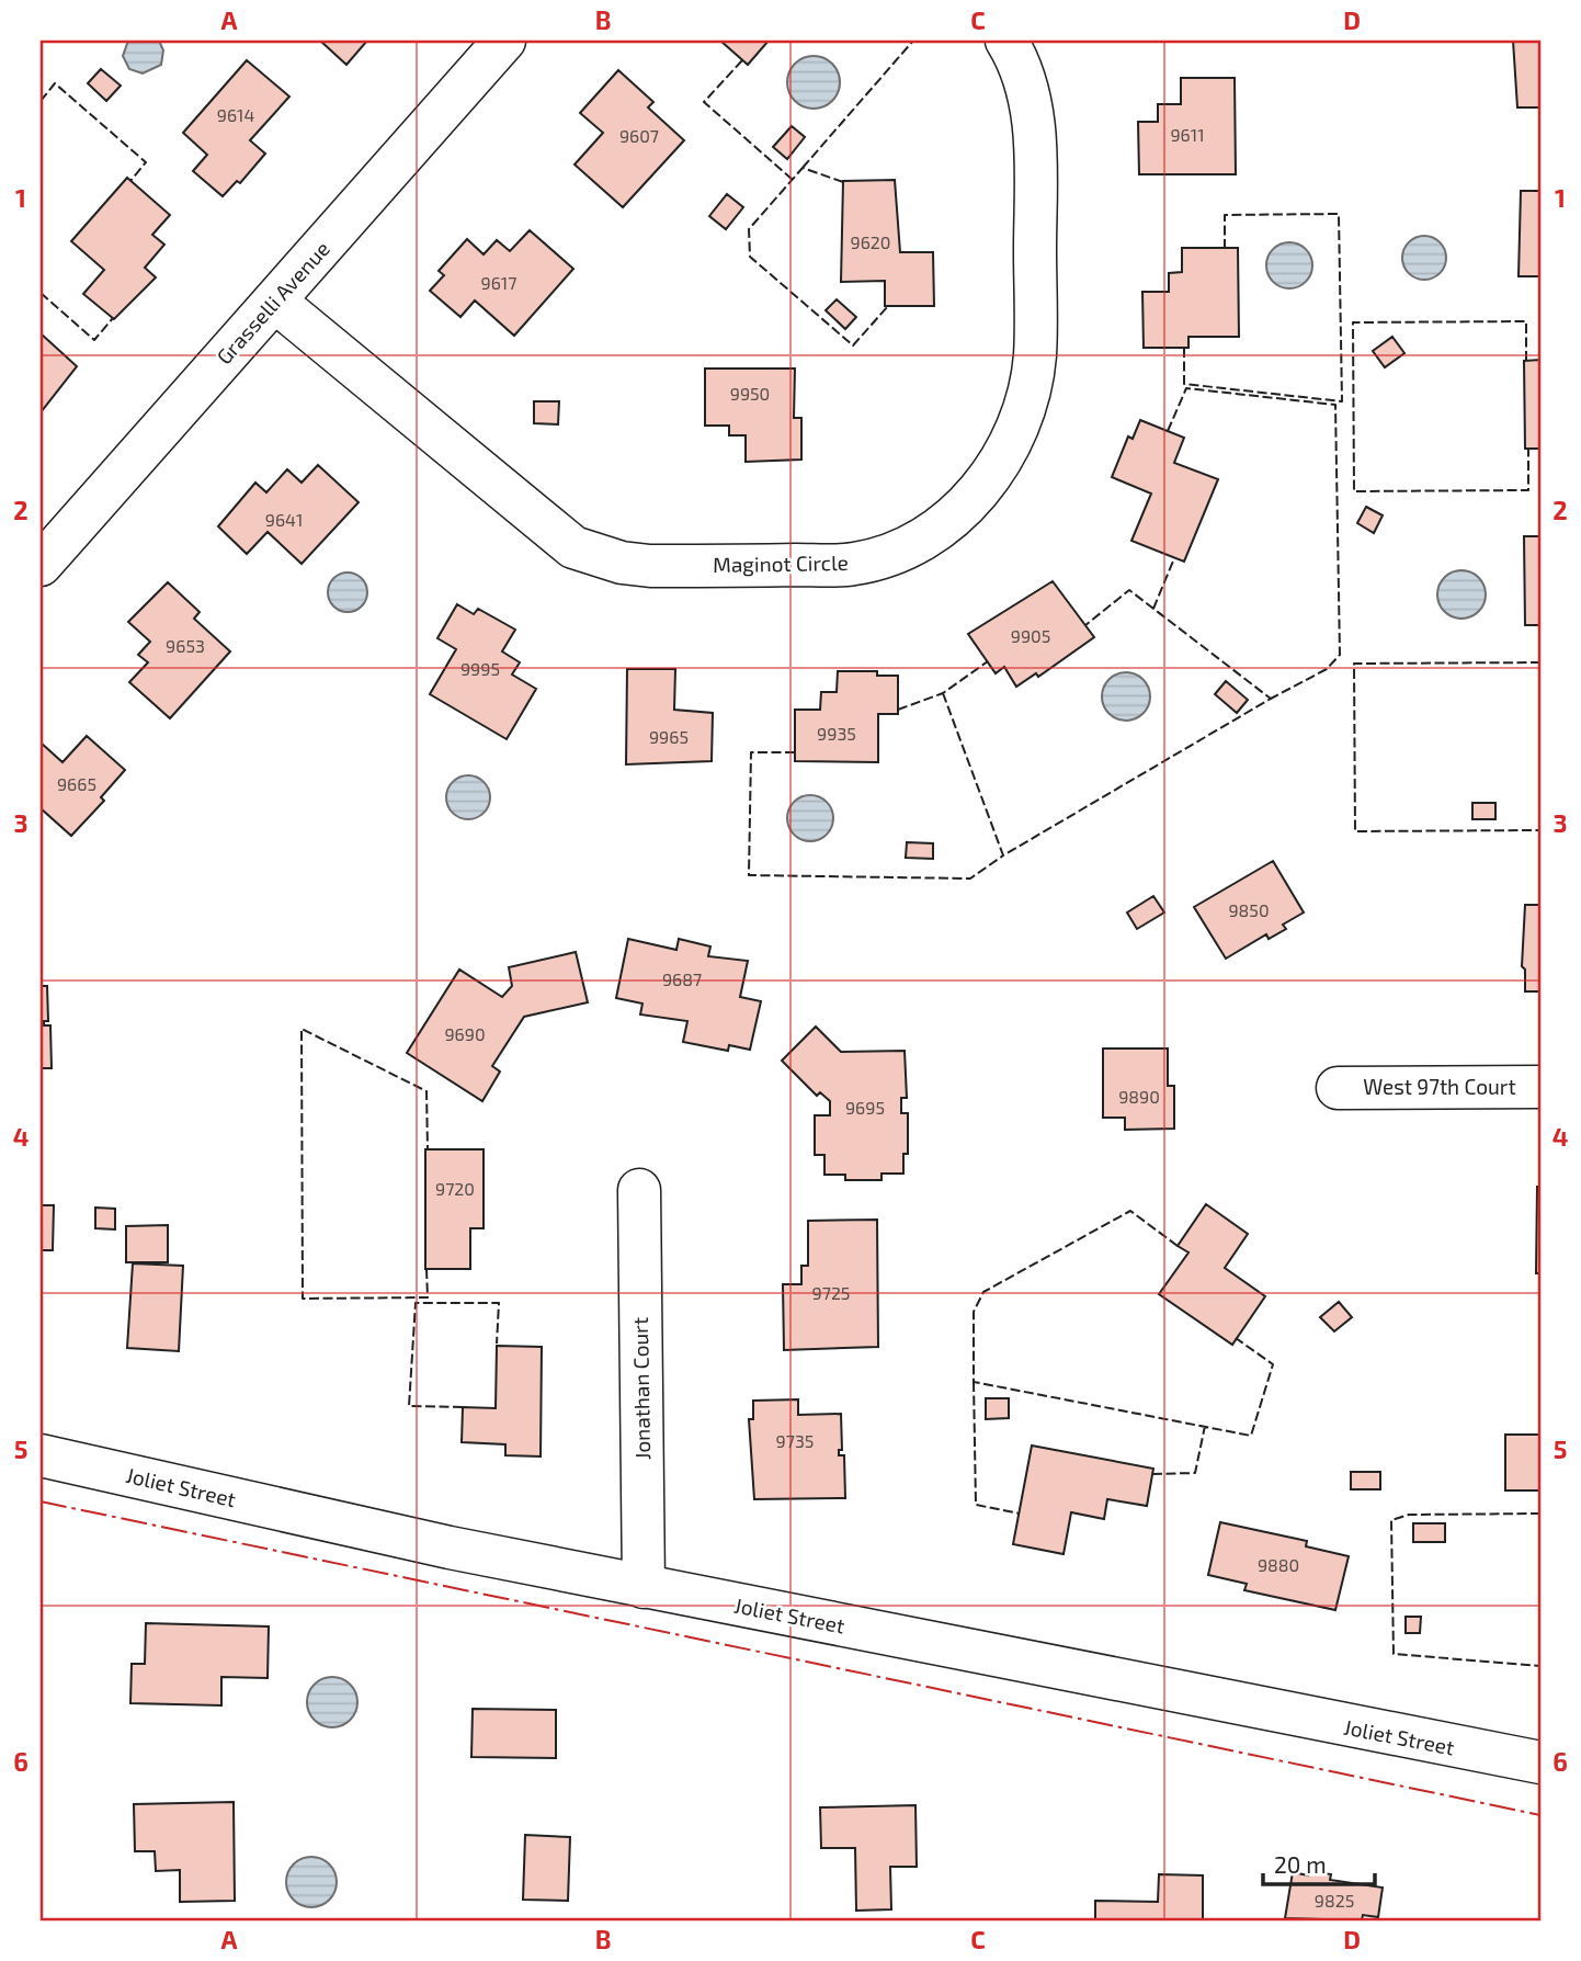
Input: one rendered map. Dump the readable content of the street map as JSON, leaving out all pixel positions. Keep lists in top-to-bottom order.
{
  "streets": {
    "street": [
      "Grasselli Avenue",
      "Maginot Circle",
      "West 97th Court",
      "Jonathan Court",
      "Joliet Street"
    ]
  },
  "crossings": [
    ["Grasselli Avenue", "Maginot Circle"],
    ["Jonathan Court", "Joliet Street"]
  ],
  "house_numbers": [
    "9614",
    "9611",
    "9607",
    "9620",
    "9617",
    "9950",
    "9641",
    "9905",
    "9653",
    "9995",
    "9935",
    "9965",
    "9665",
    "9850",
    "9687",
    "9690",
    "9890",
    "9695",
    "9720",
    "9725",
    "9735",
    "9880",
    "9825"
  ],
  "scale_bar": "20 m",
  "grid": {
    "columns": [
      "A",
      "B",
      "C",
      "D"
    ],
    "rows": [
      "1",
      "2",
      "3",
      "4",
      "5",
      "6"
    ]
  }
}
